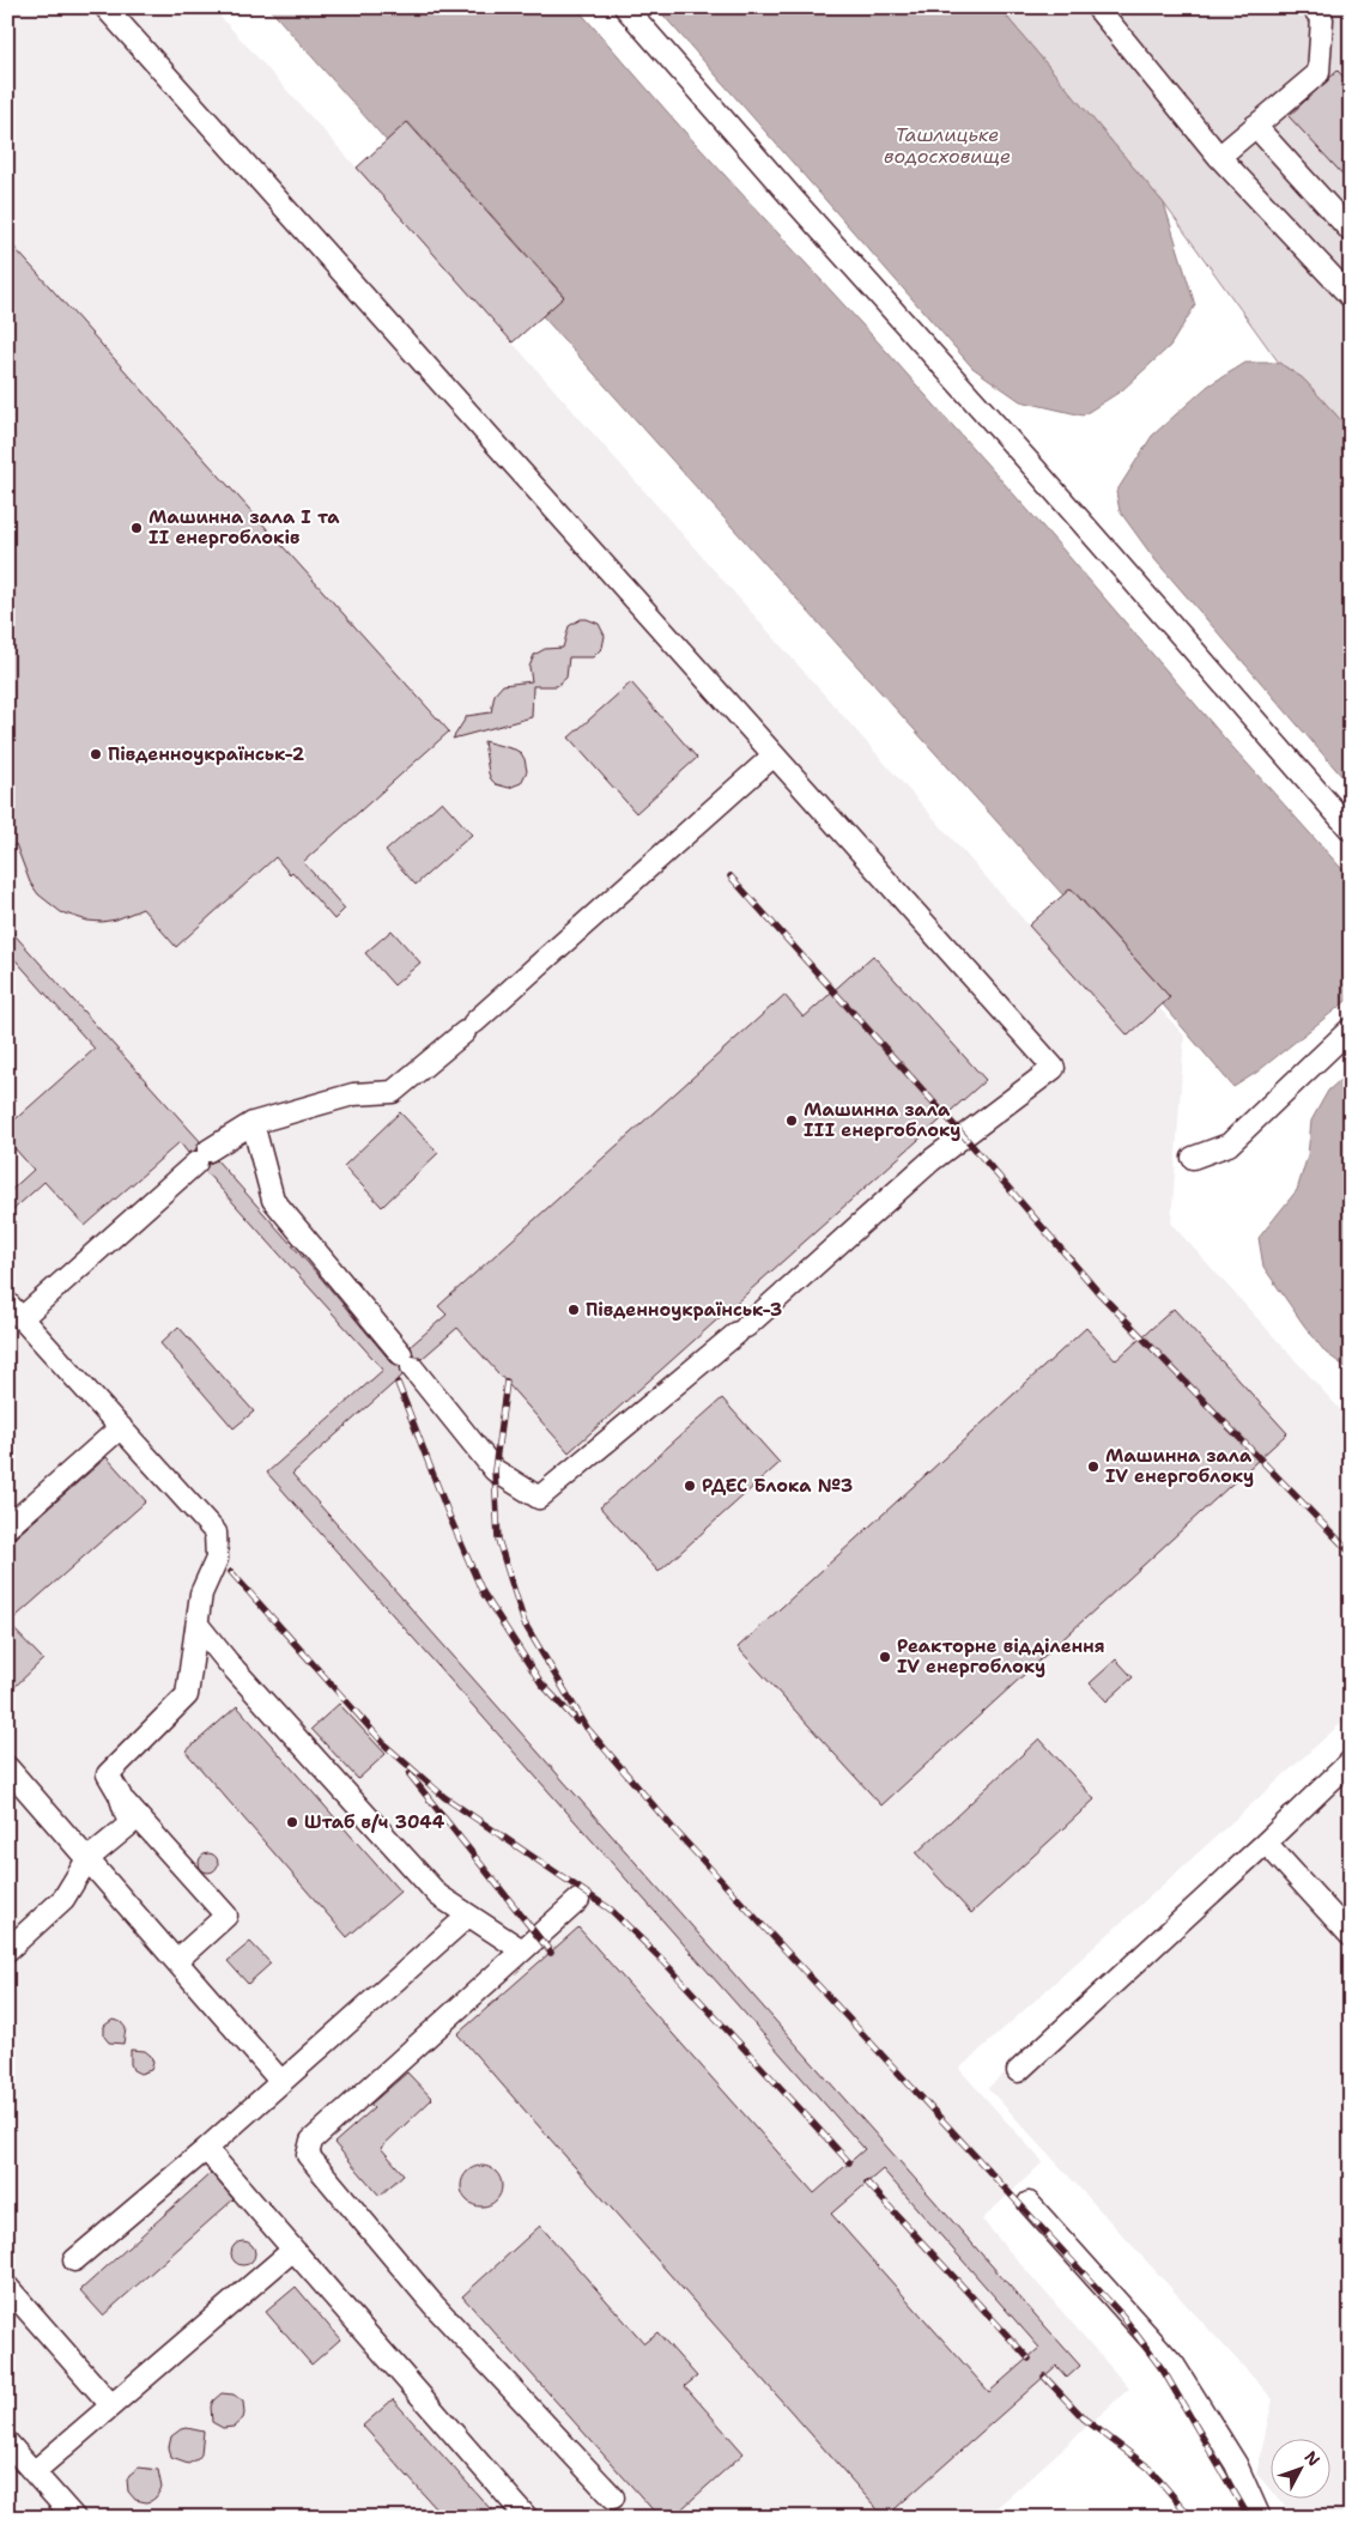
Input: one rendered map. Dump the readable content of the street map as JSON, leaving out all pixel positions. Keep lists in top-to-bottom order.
{
  "water": ["Ташлицьке водосховище"],
  "places": [
    "Машинна зала I та II енергоблоків",
    "Південноукраїнськ-2",
    "Машинна зала III енергоблоку",
    "Південноукраїнськ-3",
    "Машинна зала IV енергоблоку",
    "РДЕС Блока №3",
    "Реакторне відділення IV енергоблоку",
    "Штаб в/ч 3044"
  ],
  "north": "top right"
}
